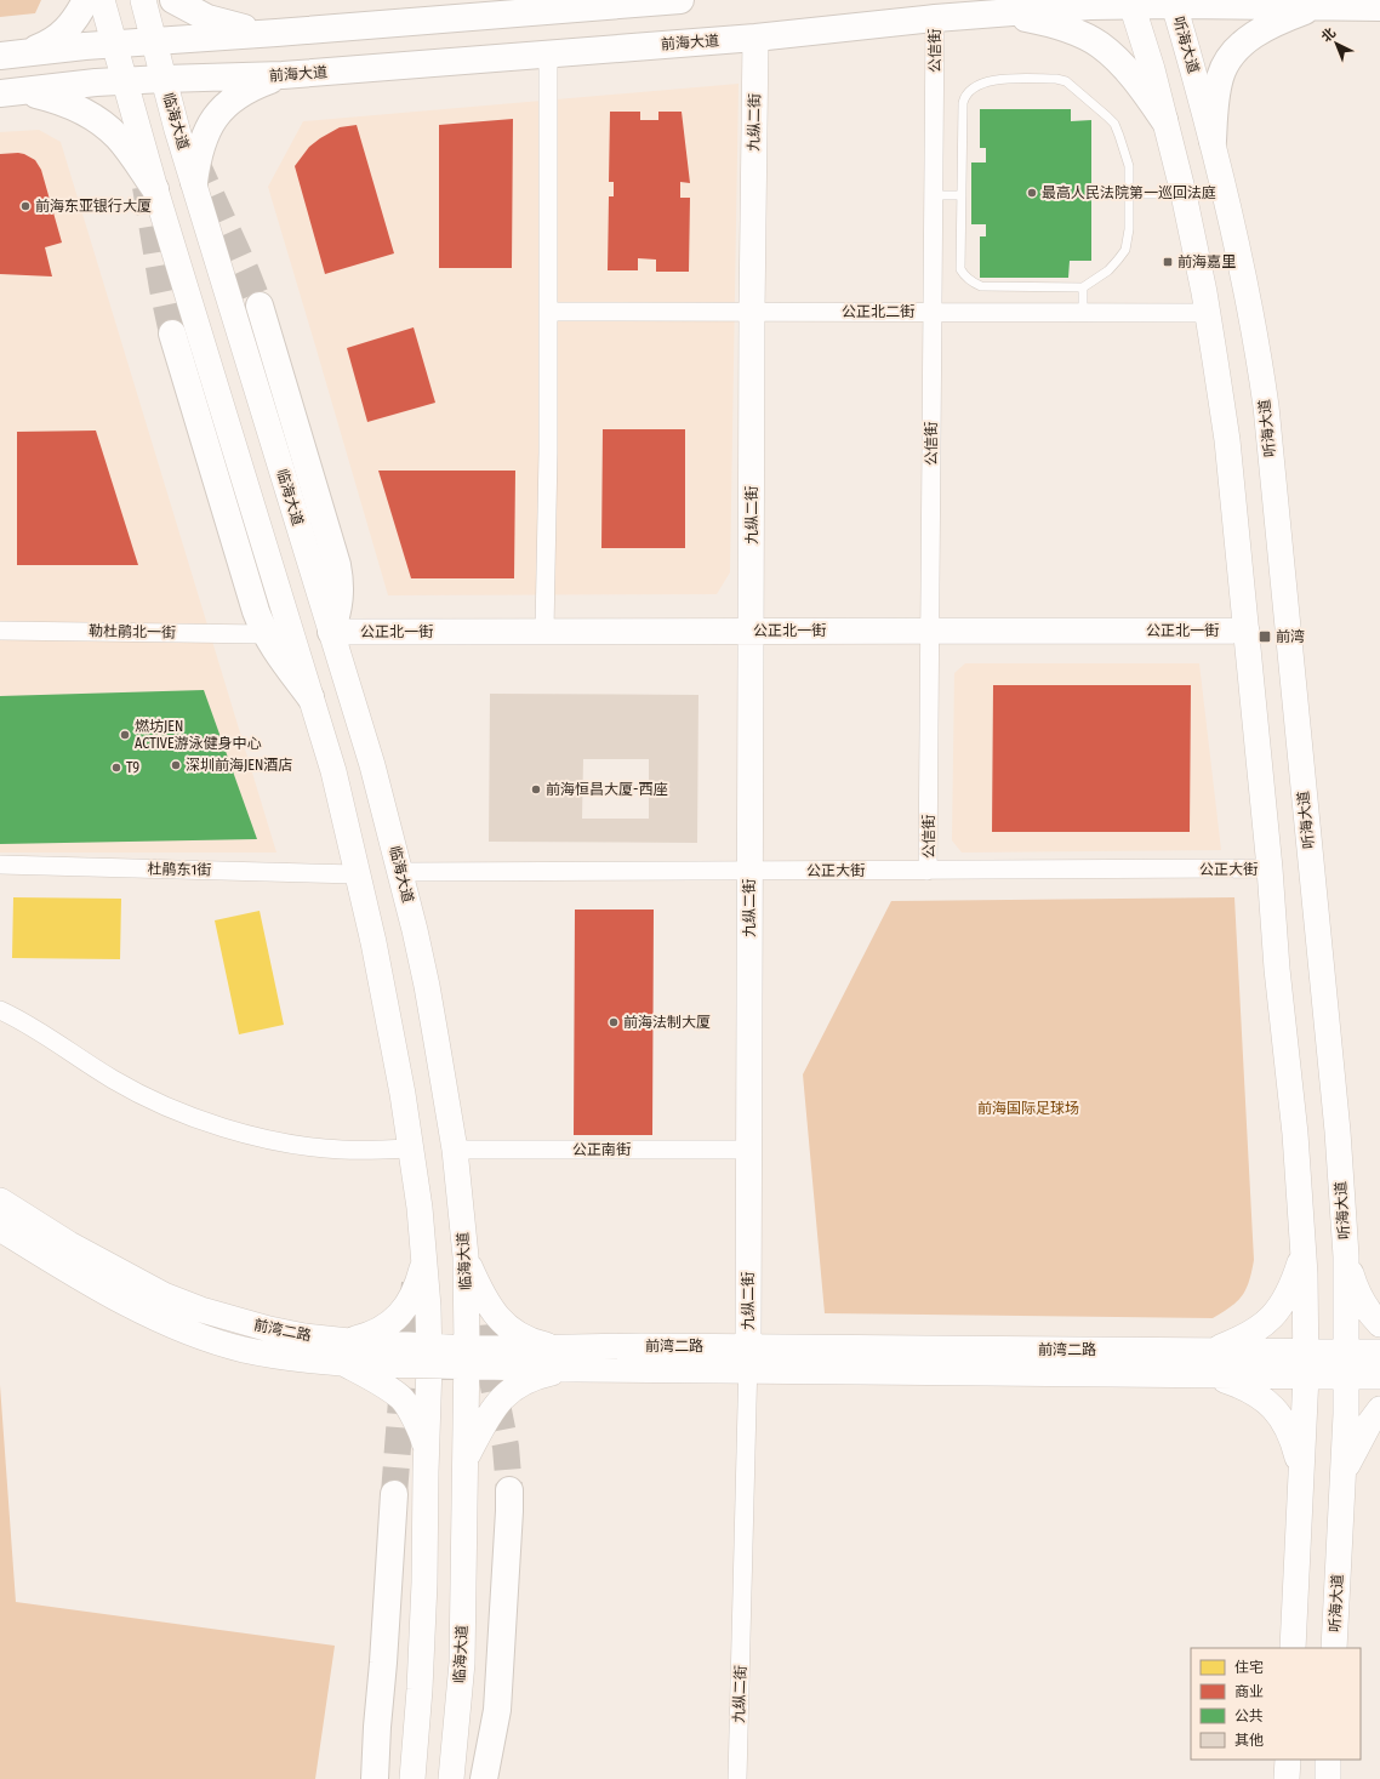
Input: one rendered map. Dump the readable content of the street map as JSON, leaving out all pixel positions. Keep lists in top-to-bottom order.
{
  "streets": {
    "main road": [
      "前海大道",
      "听海大道",
      "临海大道",
      "九纵二街",
      "公正北一街",
      "前湾二路"
    ],
    "street": [
      "公信街",
      "公正北二街",
      "勒杜鹃北一街",
      "杜鹃东1街",
      "公正大街",
      "公正南街"
    ]
  },
  "crossings": [
    ["前海大道", "听海大道"],
    ["前海大道", "公信街"],
    ["前海大道", "临海大道"],
    ["前海大道", "九纵二街"],
    ["听海大道", "前湾二路"],
    ["公信街", "公正北二街"],
    ["公信街", "公正北一街"],
    ["公信街", "公正大街"],
    ["临海大道", "公正北一街"],
    ["临海大道", "公正大街"],
    ["临海大道", "公正南街"],
    ["临海大道", "前湾二路"],
    ["九纵二街", "公正北二街"],
    ["九纵二街", "公正北一街"],
    ["九纵二街", "公正大街"],
    ["九纵二街", "公正南街"],
    ["九纵二街", "前湾二路"]
  ],
  "parks": ["前海国际足球场"],
  "places": {
    "other": [
      "最高人民法院第一巡回法庭",
      "前海东亚银行大厦",
      "燃坊JEN ACTIVE游泳健身中心",
      "深圳前海JEN酒店",
      "T9",
      "前海恒昌大厦-西座",
      "前海法制大厦"
    ],
    "transit": ["前海嘉里", "前湾"]
  },
  "legend": [
    "住宅",
    "商业",
    "公共",
    "其他"
  ],
  "north": "top left"
}
